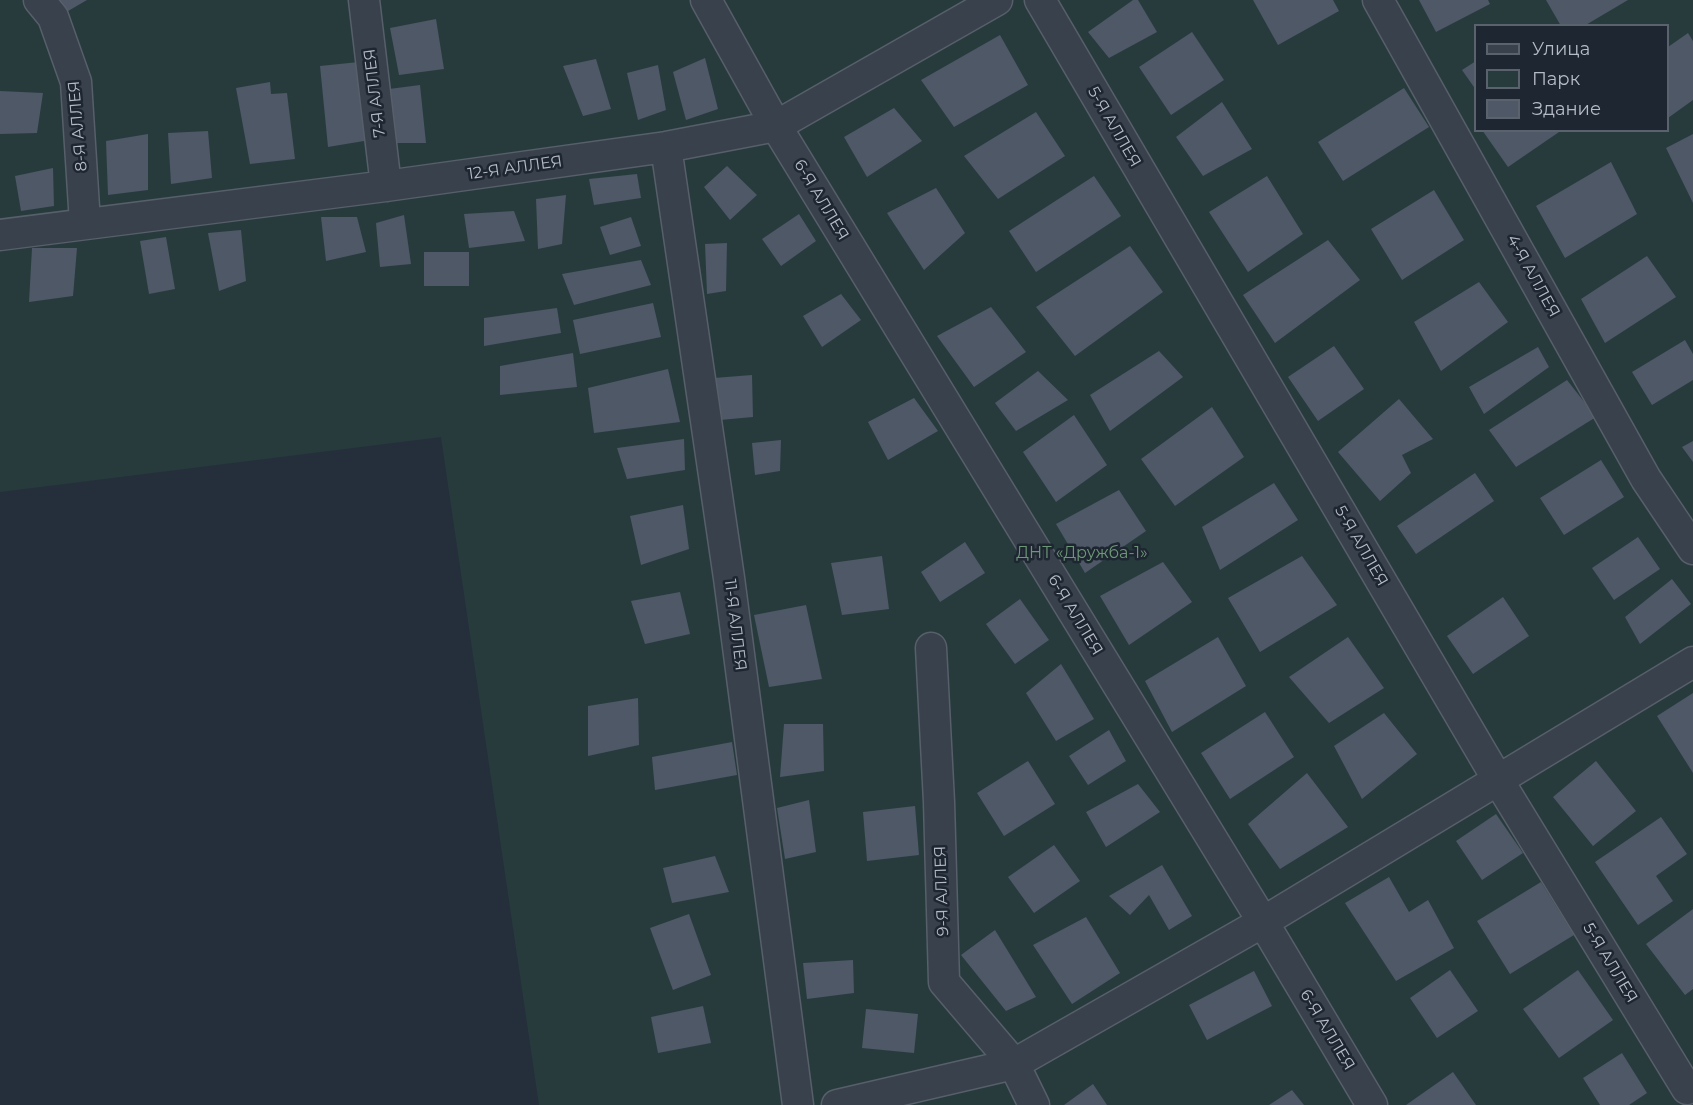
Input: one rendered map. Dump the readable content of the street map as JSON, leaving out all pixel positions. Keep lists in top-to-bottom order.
{
  "streets": {
    "street": [
      "7-Я АЛЛЕЯ",
      "8-Я АЛЛЕЯ",
      "5-Я АЛЛЕЯ",
      "12-Я АЛЛЕЯ",
      "6-Я АЛЛЕЯ",
      "4-Я АЛЛЕЯ",
      "11-Я АЛЛЕЯ",
      "9-Я АЛЛЕЯ"
    ]
  },
  "crossings": [
    ["7-Я АЛЛЕЯ", "12-Я АЛЛЕЯ"],
    ["8-Я АЛЛЕЯ", "12-Я АЛЛЕЯ"],
    ["12-Я АЛЛЕЯ", "6-Я АЛЛЕЯ"],
    ["12-Я АЛЛЕЯ", "11-Я АЛЛЕЯ"]
  ],
  "parks": ["ДНТ «Дружба-1»"],
  "legend": ["Улица", "Парк", "Здание"]
}
